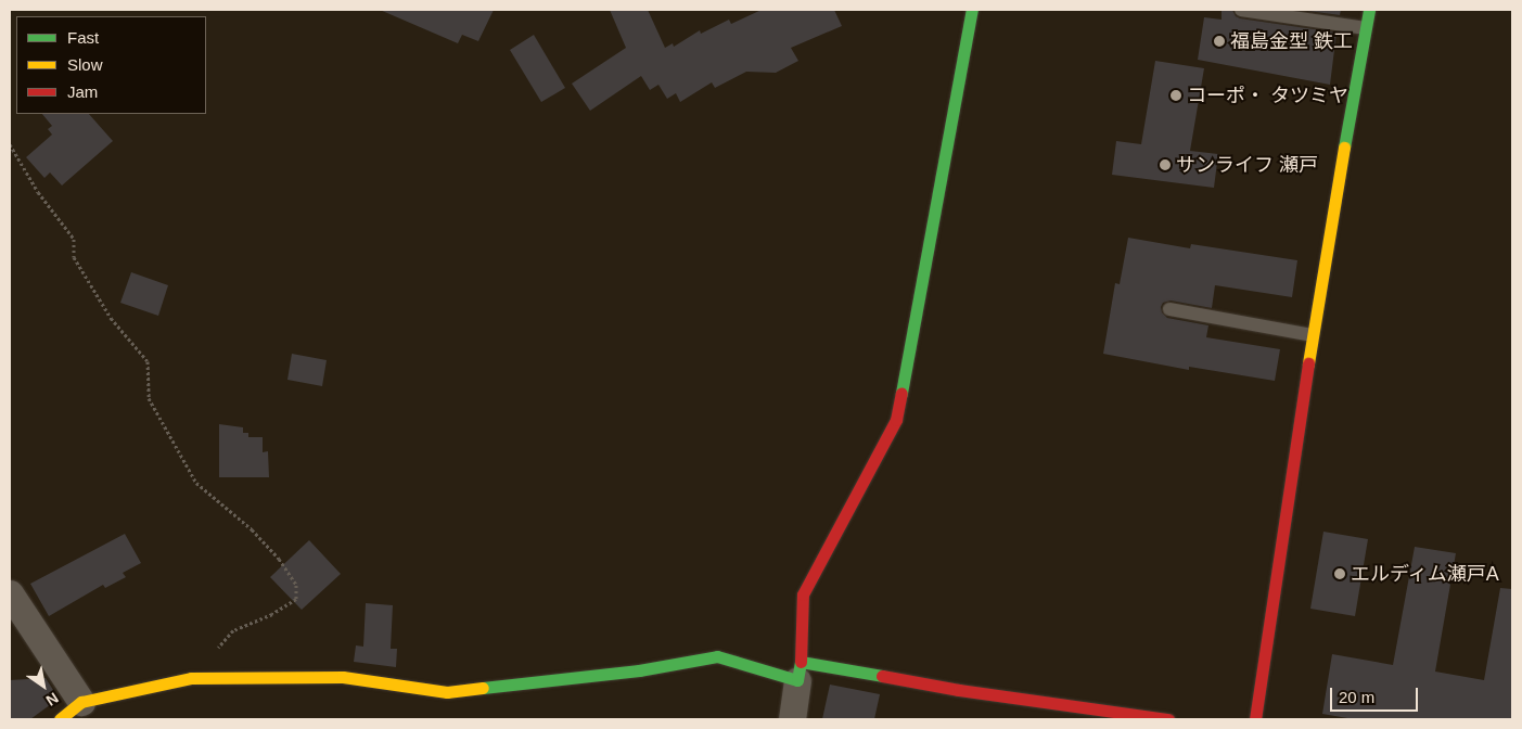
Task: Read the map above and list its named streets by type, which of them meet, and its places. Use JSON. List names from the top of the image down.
{
  "places": [
    "福島金型 鉄工",
    "コーポ・ タツミヤ",
    "サンライフ 瀬戸",
    "エルディム瀬戸A"
  ],
  "legend": ["Fast", "Slow", "Jam"],
  "scale_bar": "20 m",
  "north": "bottom right"
}
